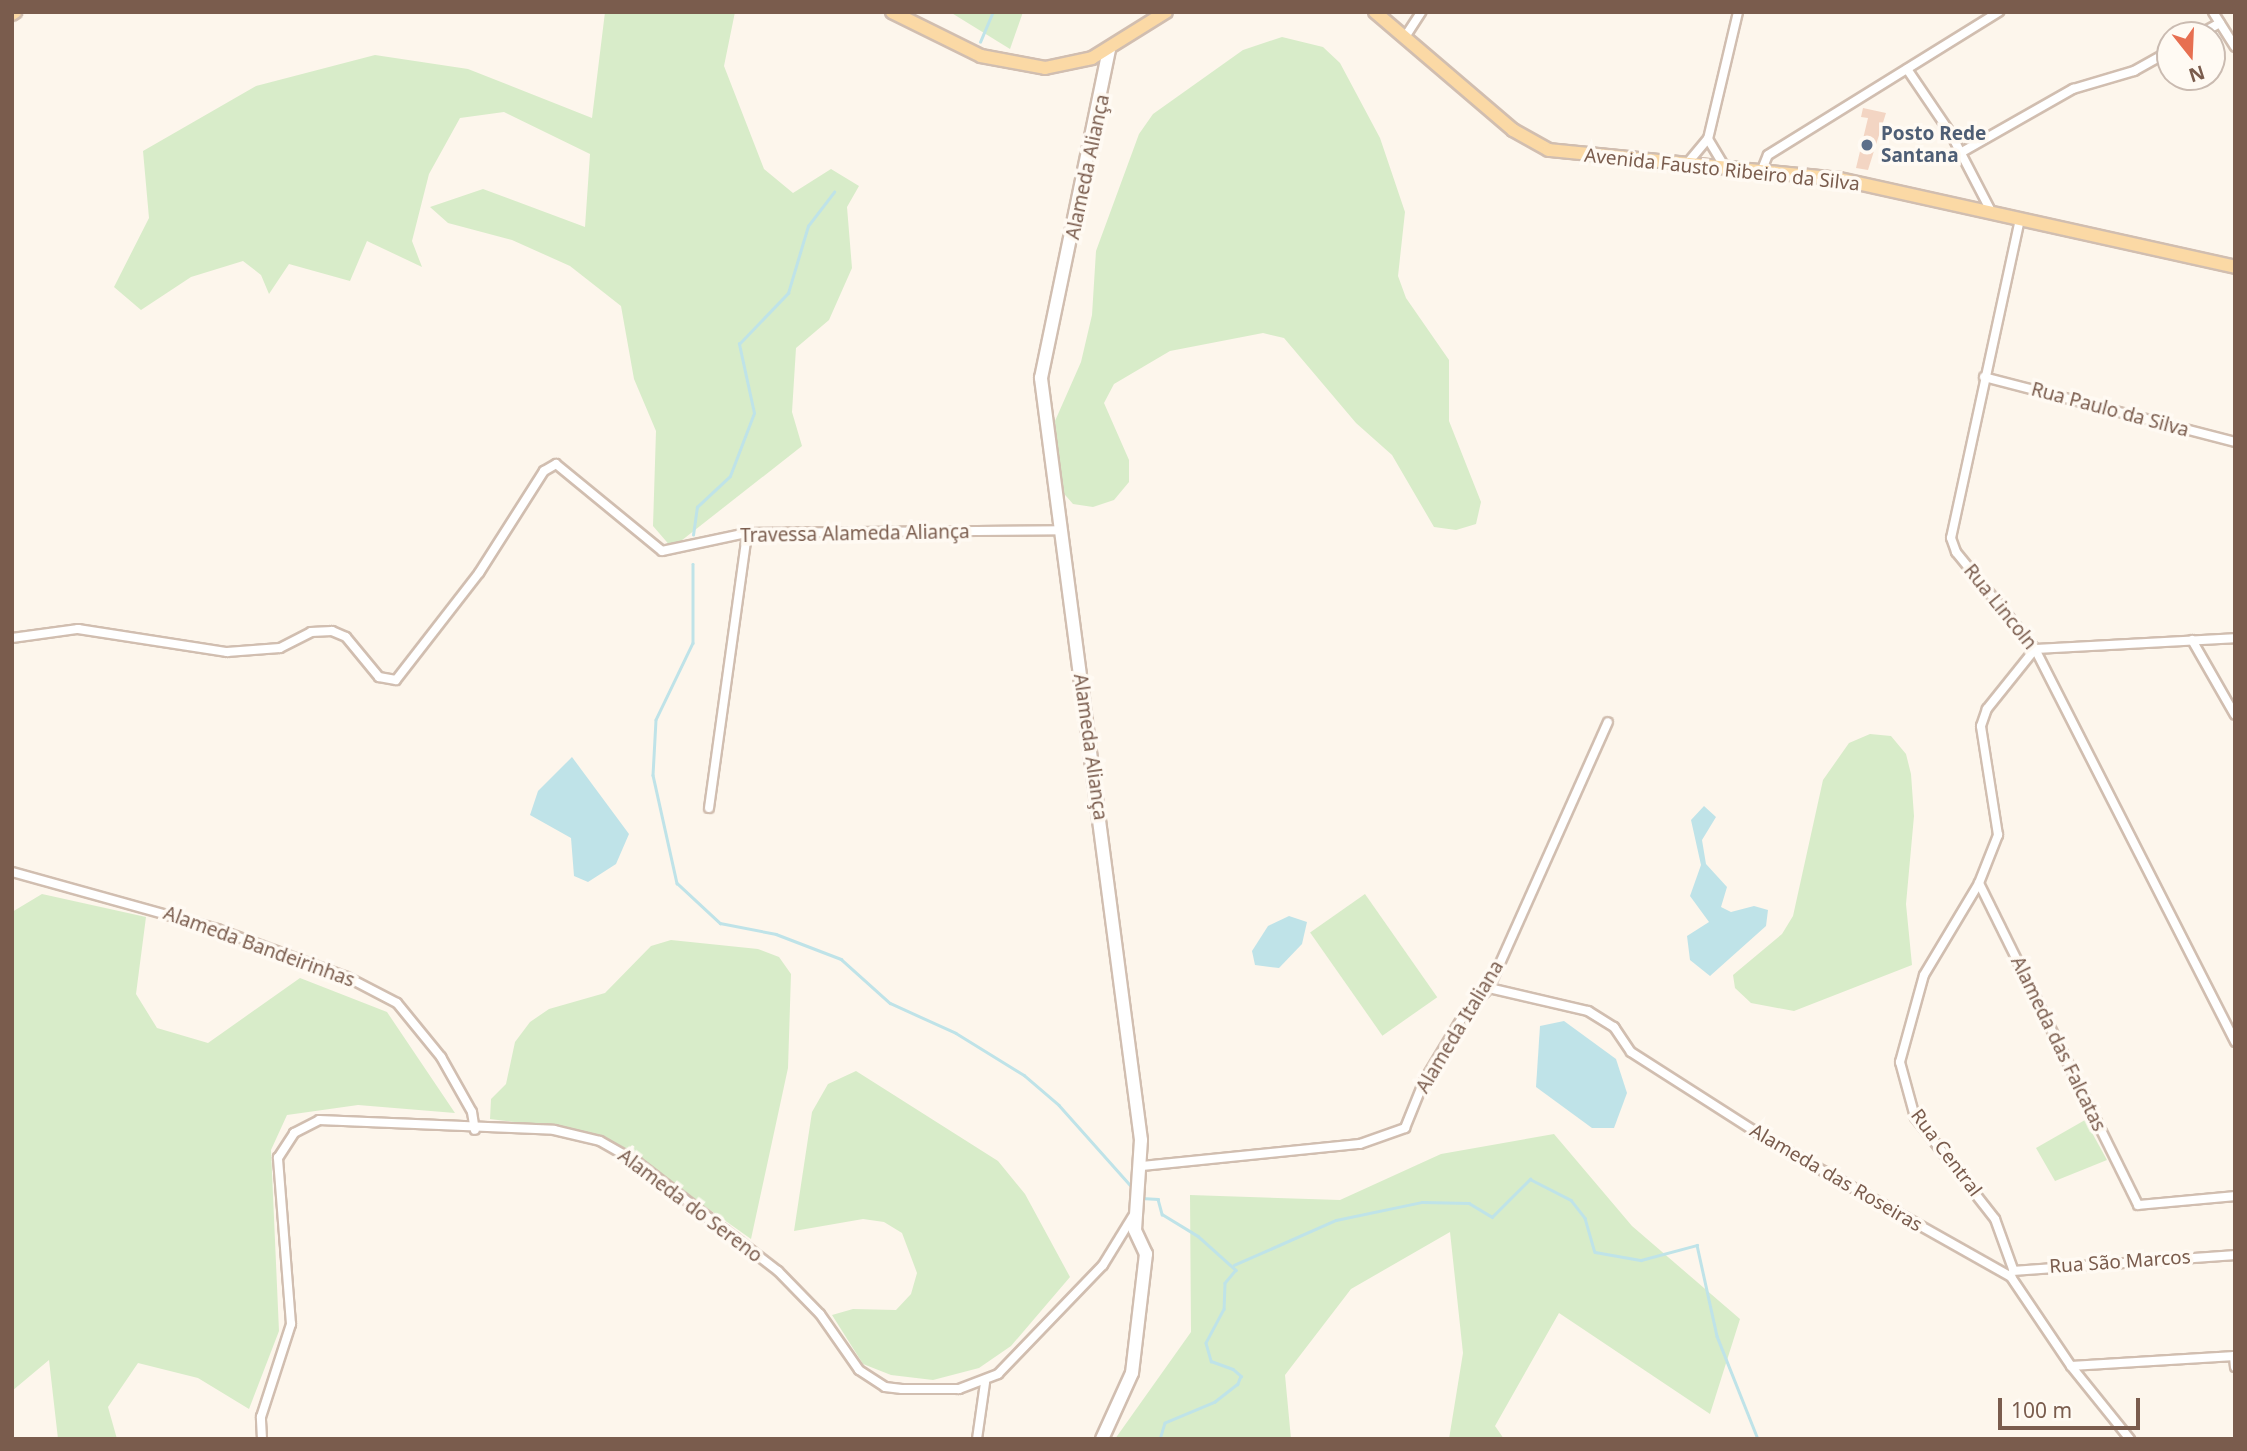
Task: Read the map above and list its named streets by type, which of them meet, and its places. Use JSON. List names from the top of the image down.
{
  "streets": {
    "main road": ["Avenida Fausto Ribeiro da Silva"],
    "street": [
      "Alameda Aliança",
      "Rua Paulo da Silva",
      "Travessa Alameda Aliança",
      "Rua Lincoln",
      "Alameda Bandeirinhas",
      "Alameda Italiana",
      "Alameda das Falcatas",
      "Rua Central",
      "Alameda das Roseiras",
      "Alameda do Sereno",
      "Rua São Marcos"
    ]
  },
  "crossings": [
    ["Alameda Aliança", "Travessa Alameda Aliança"],
    ["Alameda Aliança", "Alameda Italiana"],
    ["Alameda Aliança", "Alameda do Sereno"],
    ["Avenida Fausto Ribeiro da Silva", "Rua Lincoln"],
    ["Rua Paulo da Silva", "Rua Lincoln"],
    ["Rua Lincoln", "Rua Central"],
    ["Alameda Bandeirinhas", "Alameda do Sereno"],
    ["Alameda Italiana", "Alameda das Roseiras"],
    ["Alameda das Falcatas", "Rua Central"],
    ["Rua Central", "Alameda das Roseiras"],
    ["Rua Central", "Rua São Marcos"],
    ["Alameda das Roseiras", "Rua São Marcos"]
  ],
  "places": ["Posto Rede Santana"],
  "scale_bar": "100 m",
  "north": "bottom"
}
